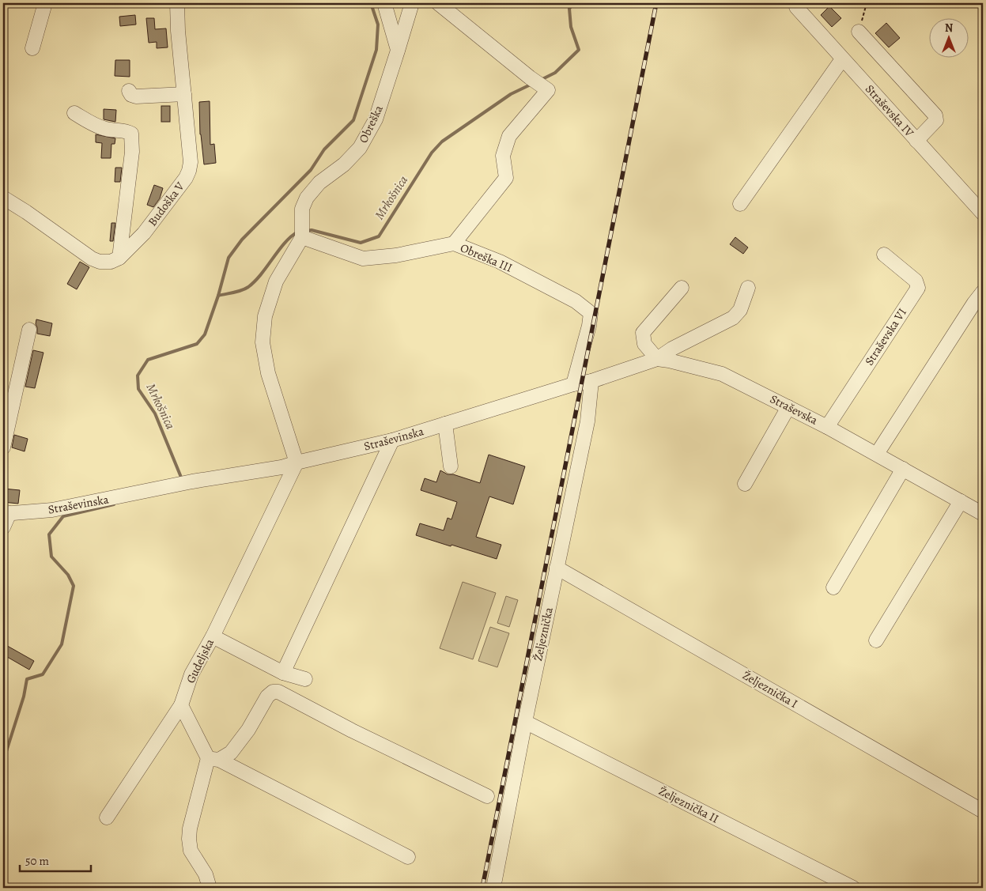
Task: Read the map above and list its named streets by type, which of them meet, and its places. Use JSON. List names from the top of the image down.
{
  "streets": {
    "street": [
      "Straševska IV",
      "Obreška",
      "Budoška V",
      "Obreška III",
      "Straševska VI",
      "Straševska",
      "Straševinska",
      "Željeznička",
      "Gudeljska",
      "Željeznička I",
      "Željeznička II"
    ]
  },
  "crossings": [
    ["Obreška", "Obreška III"],
    ["Obreška", "Straševinska"],
    ["Obreška", "Gudeljska"],
    ["Obreška III", "Straševinska"],
    ["Straševska VI", "Straševska"],
    ["Straševinska", "Željeznička"],
    ["Straševinska", "Gudeljska"],
    ["Željeznička", "Željeznička I"],
    ["Željeznička", "Željeznička II"]
  ],
  "water": ["Mrkošnica"],
  "scale_bar": "50 m",
  "north": "top"
}
